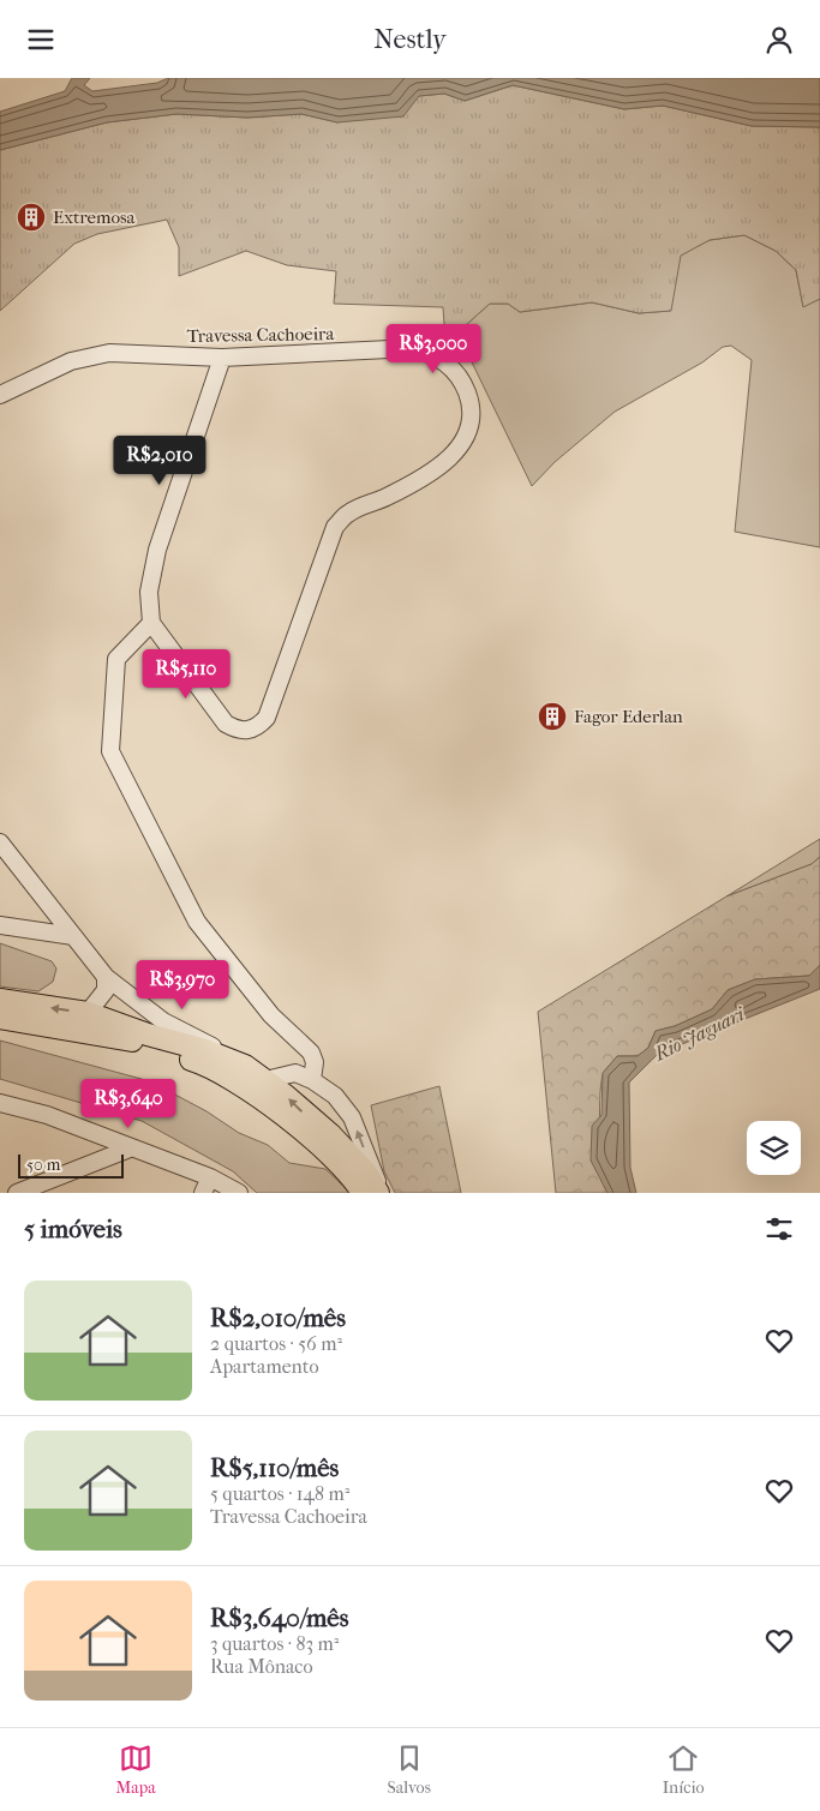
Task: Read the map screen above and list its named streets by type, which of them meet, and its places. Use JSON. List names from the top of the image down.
{
  "streets": {
    "street": ["Travessa Cachoeira"]
  },
  "water": ["Rio Jaguari"],
  "places": {
    "building": ["Extremosa", "Fagor Ederlan"]
  },
  "scale_bar": "50 m",
  "page": {
    "header": "Nestly",
    "price": [
      "R$3,000",
      "R$2,010",
      "R$5,110",
      "R$3,970",
      "R$3,640"
    ],
    "scale": "50 m",
    "heading": "5 imóveis",
    "list": [
      {
        "name": "R$2,010/mês",
        "note": "2 quartos · 56 m² · Apartamento"
      },
      {
        "name": "R$5,110/mês",
        "note": "5 quartos · 148 m² · Travessa Cachoeira"
      },
      {
        "name": "R$3,640/mês",
        "note": "3 quartos · 83 m² · Rua Mônaco"
      }
    ],
    "tabs": ["Mapa", "Salvos", "Início"]
  }
}
